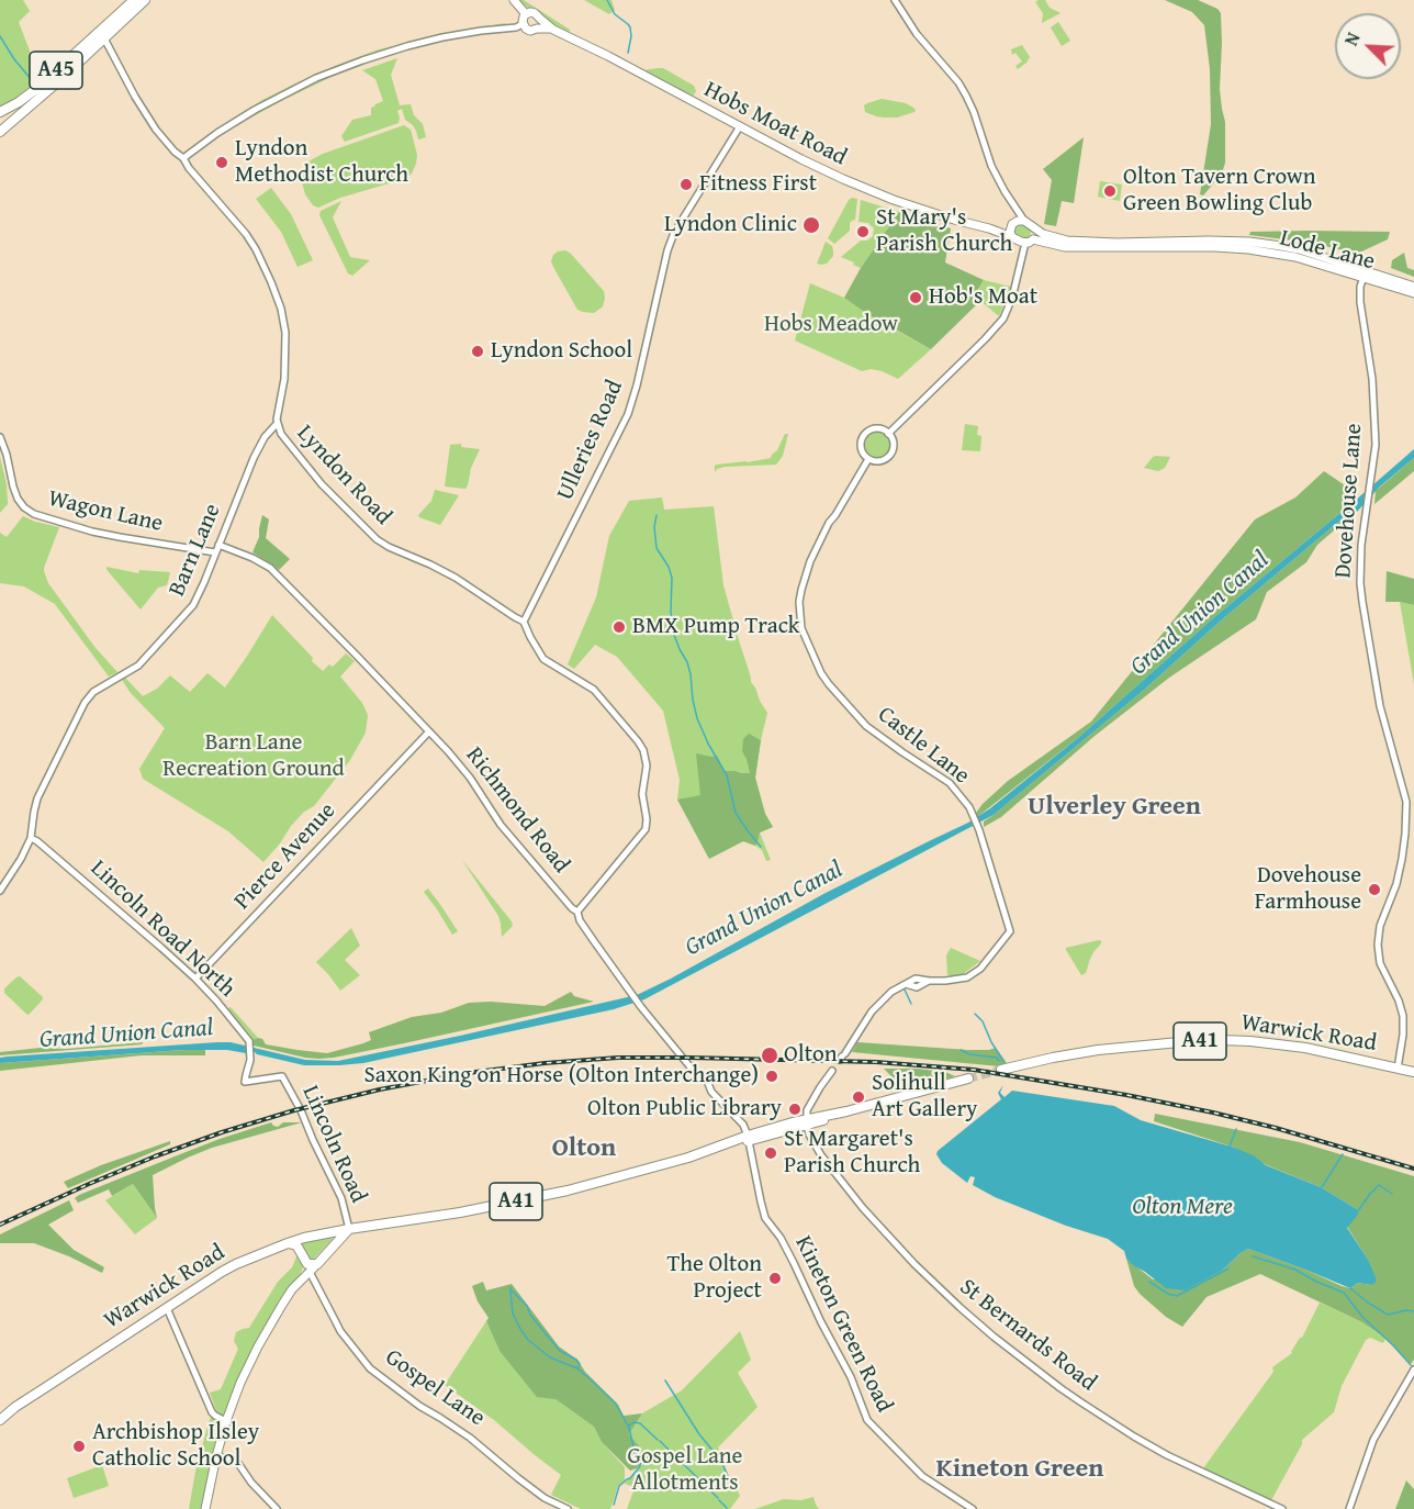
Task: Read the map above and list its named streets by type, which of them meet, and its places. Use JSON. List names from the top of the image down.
{
  "streets": {
    "highway": [
      "A45",
      "Warwick Road",
      "A41",
      "Gospel Lane"
    ],
    "main road": ["Hobs Moat Road", "Lode Lane"],
    "street": [
      "Ulleries Road",
      "Lyndon Road",
      "Dovehouse Lane",
      "Wagon Lane",
      "Barn Lane",
      "Castle Lane",
      "Richmond Road",
      "Pierce Avenue",
      "Lincoln Road North",
      "Lincoln Road",
      "Kineton Green Road",
      "St Bernards Road"
    ]
  },
  "crossings": [
    ["A45", "Lyndon Road"],
    ["Hobs Moat Road", "Lode Lane"],
    ["Hobs Moat Road", "Ulleries Road"],
    ["Lode Lane", "Dovehouse Lane"],
    ["Ulleries Road", "Lyndon Road"],
    ["Lyndon Road", "Barn Lane"],
    ["Dovehouse Lane", "Warwick Road"],
    ["Wagon Lane", "Barn Lane"],
    ["Barn Lane", "Richmond Road"],
    ["Barn Lane", "Lincoln Road North"],
    ["Castle Lane", "A41"],
    ["Castle Lane", "St Bernards Road"],
    ["Richmond Road", "Pierce Avenue"],
    ["Richmond Road", "A41"],
    ["Richmond Road", "Kineton Green Road"],
    ["Pierce Avenue", "Lincoln Road North"],
    ["Lincoln Road North", "Lincoln Road"],
    ["Warwick Road", "A41"],
    ["A41", "Lincoln Road"],
    ["A41", "Kineton Green Road"],
    ["A41", "St Bernards Road"],
    ["A41", "Gospel Lane"]
  ],
  "districts": ["Ulverley Green", "Olton", "Kineton Green"],
  "water": ["Grand Union Canal", "Olton Mere"],
  "parks": ["Hobs Meadow", "Barn Lane Recreation Ground", "Gospel Lane Allotments"],
  "places": [
    "Lyndon Methodist Church",
    "Fitness First",
    "Olton Tavern Crown Green Bowling Club",
    "Lyndon Clinic",
    "St Mary's Parish Church",
    "Hob's Moat",
    "Lyndon School",
    "BMX Pump Track",
    "Dovehouse Farmhouse",
    "Olton",
    "Saxon King on Horse (Olton Interchange)",
    "Solihull Art Gallery",
    "Olton Public Library",
    "St Margaret's Parish Church",
    "The Olton Project",
    "Archbishop Ilsley Catholic School"
  ],
  "north": "top left"
}
